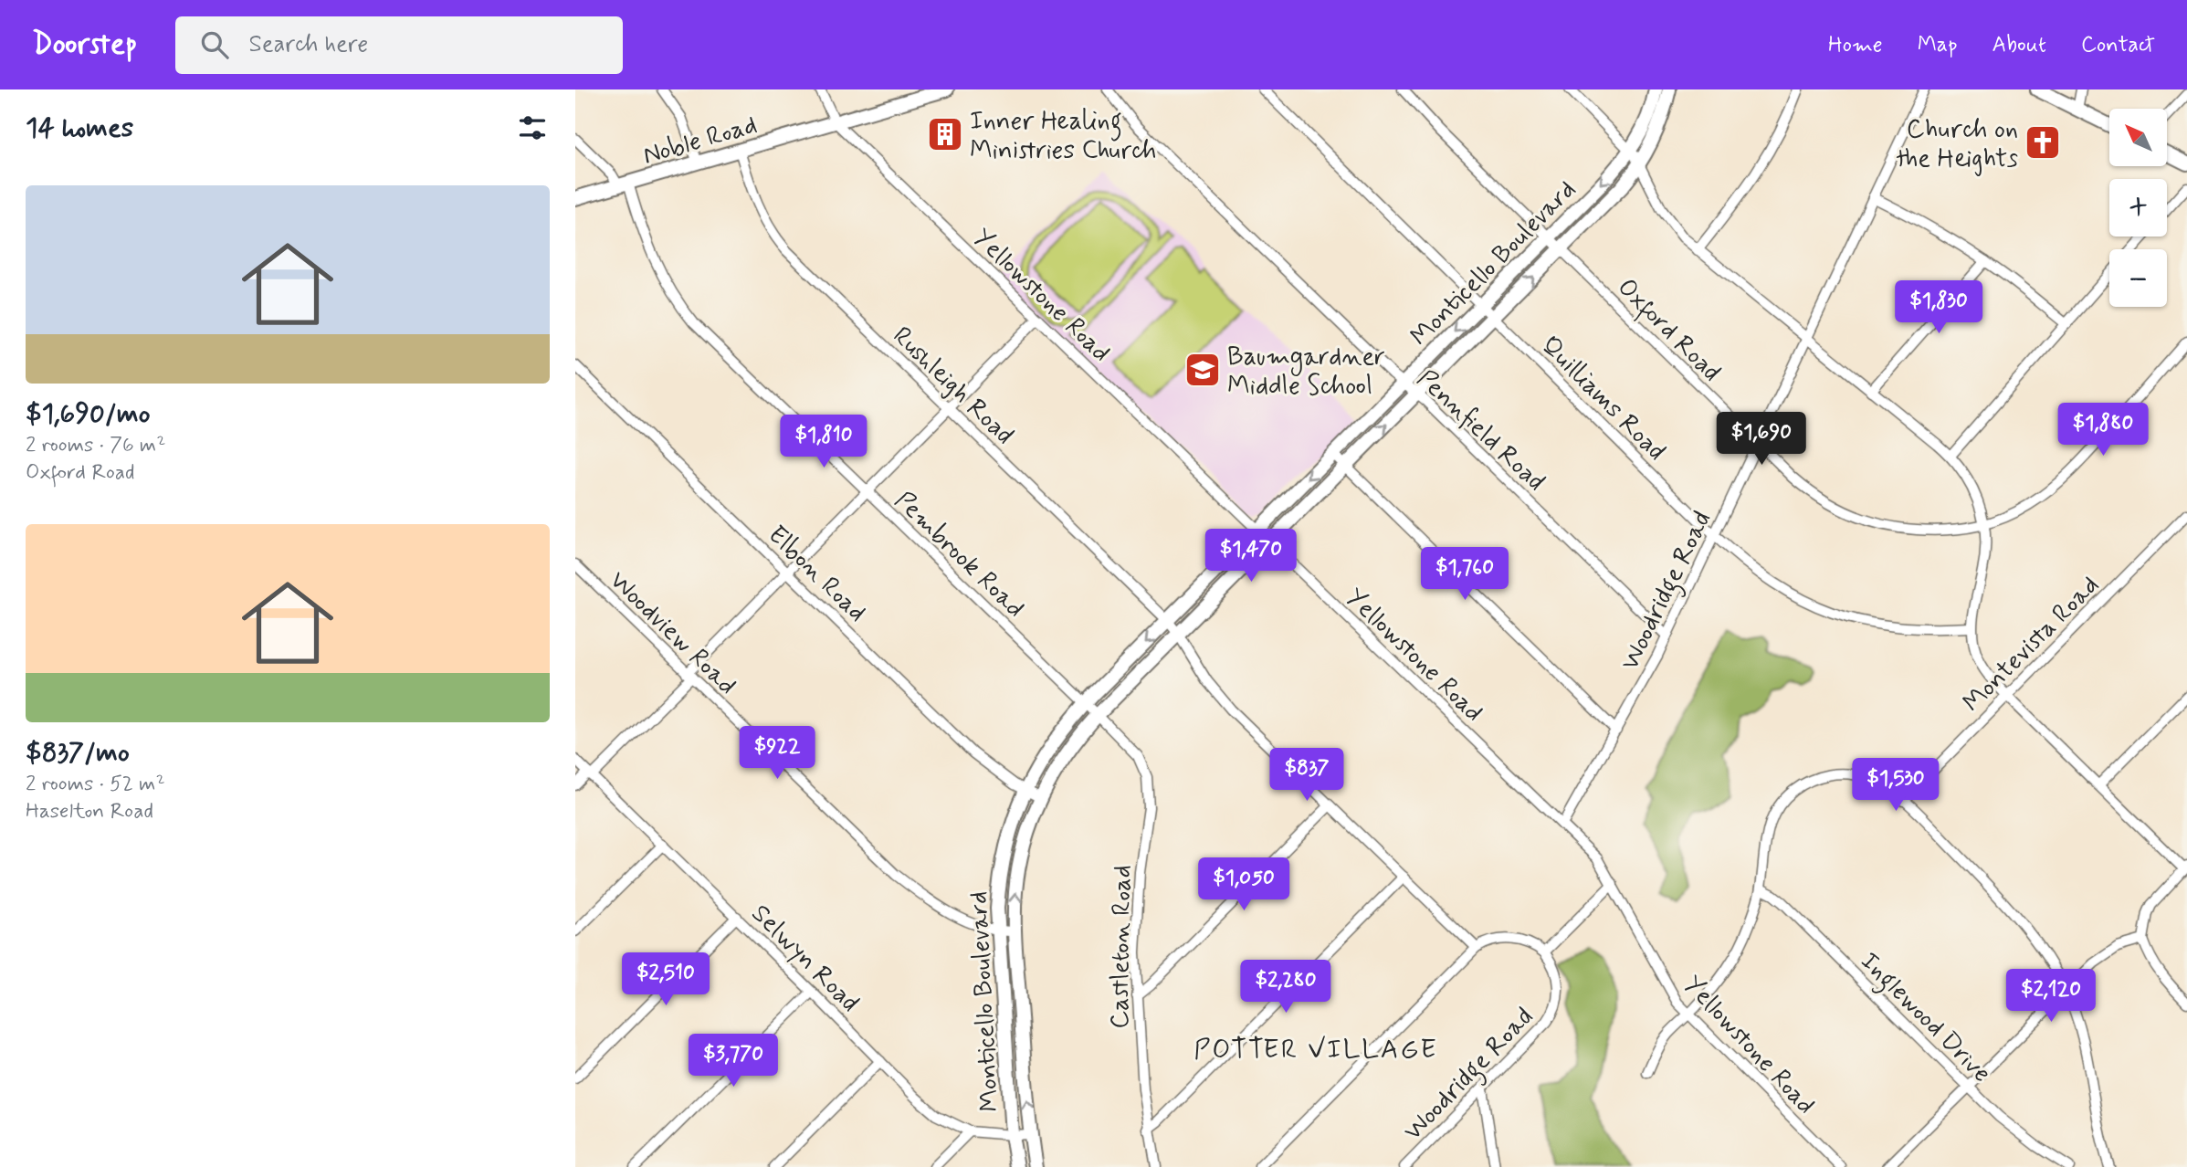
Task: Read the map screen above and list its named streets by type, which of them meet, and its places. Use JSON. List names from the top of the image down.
{
  "streets": {
    "main road": ["Noble Road", "Monticello Boulevard"],
    "street": [
      "Yellowstone Road",
      "Oxford Road",
      "Rushleigh Road",
      "Quilliams Road",
      "Pennfield Road",
      "Pembrook Road",
      "Elbon Road",
      "Woodridge Road",
      "Woodview Road",
      "Montevista Road",
      "Castleton Road",
      "Selwyn Road",
      "Inglewood Drive"
    ]
  },
  "crossings": [
    ["Noble Road", "Yellowstone Road"],
    ["Noble Road", "Rushleigh Road"],
    ["Noble Road", "Pembrook Road"],
    ["Monticello Boulevard", "Yellowstone Road"],
    ["Monticello Boulevard", "Oxford Road"],
    ["Monticello Boulevard", "Rushleigh Road"],
    ["Monticello Boulevard", "Quilliams Road"],
    ["Monticello Boulevard", "Pennfield Road"],
    ["Monticello Boulevard", "Pembrook Road"],
    ["Monticello Boulevard", "Elbon Road"],
    ["Monticello Boulevard", "Woodview Road"],
    ["Monticello Boulevard", "Castleton Road"],
    ["Monticello Boulevard", "Selwyn Road"],
    ["Yellowstone Road", "Woodridge Road"],
    ["Oxford Road", "Woodridge Road"],
    ["Quilliams Road", "Woodridge Road"],
    ["Pennfield Road", "Woodridge Road"],
    ["Pembrook Road", "Castleton Road"]
  ],
  "districts": ["POTTER VILLAGE"],
  "places": {
    "building": ["Inner Healing Ministries Church"],
    "church": ["Church on the Heights"],
    "school or university": ["Baumgardner Middle School"]
  },
  "north": "top left",
  "page": {
    "header": "Doorstep",
    "search": "Search here",
    "nav": [
      "Home",
      "Map",
      "About",
      "Contact"
    ],
    "heading": "14 homes",
    "map_buttons": ["+", "−"],
    "list": [
      {
        "name": "$1,690/mo",
        "note": "2 rooms · 76 m² · Oxford Road"
      },
      {
        "name": "$837/mo",
        "note": "2 rooms · 52 m² · Haselton Road"
      }
    ],
    "price": [
      "$1,830",
      "$1,880",
      "$1,690",
      "$1,810",
      "$1,470",
      "$1,760",
      "$922",
      "$837",
      "$1,530",
      "$1,050",
      "$2,510",
      "$2,280",
      "$2,120",
      "$3,770"
    ]
  }
}
